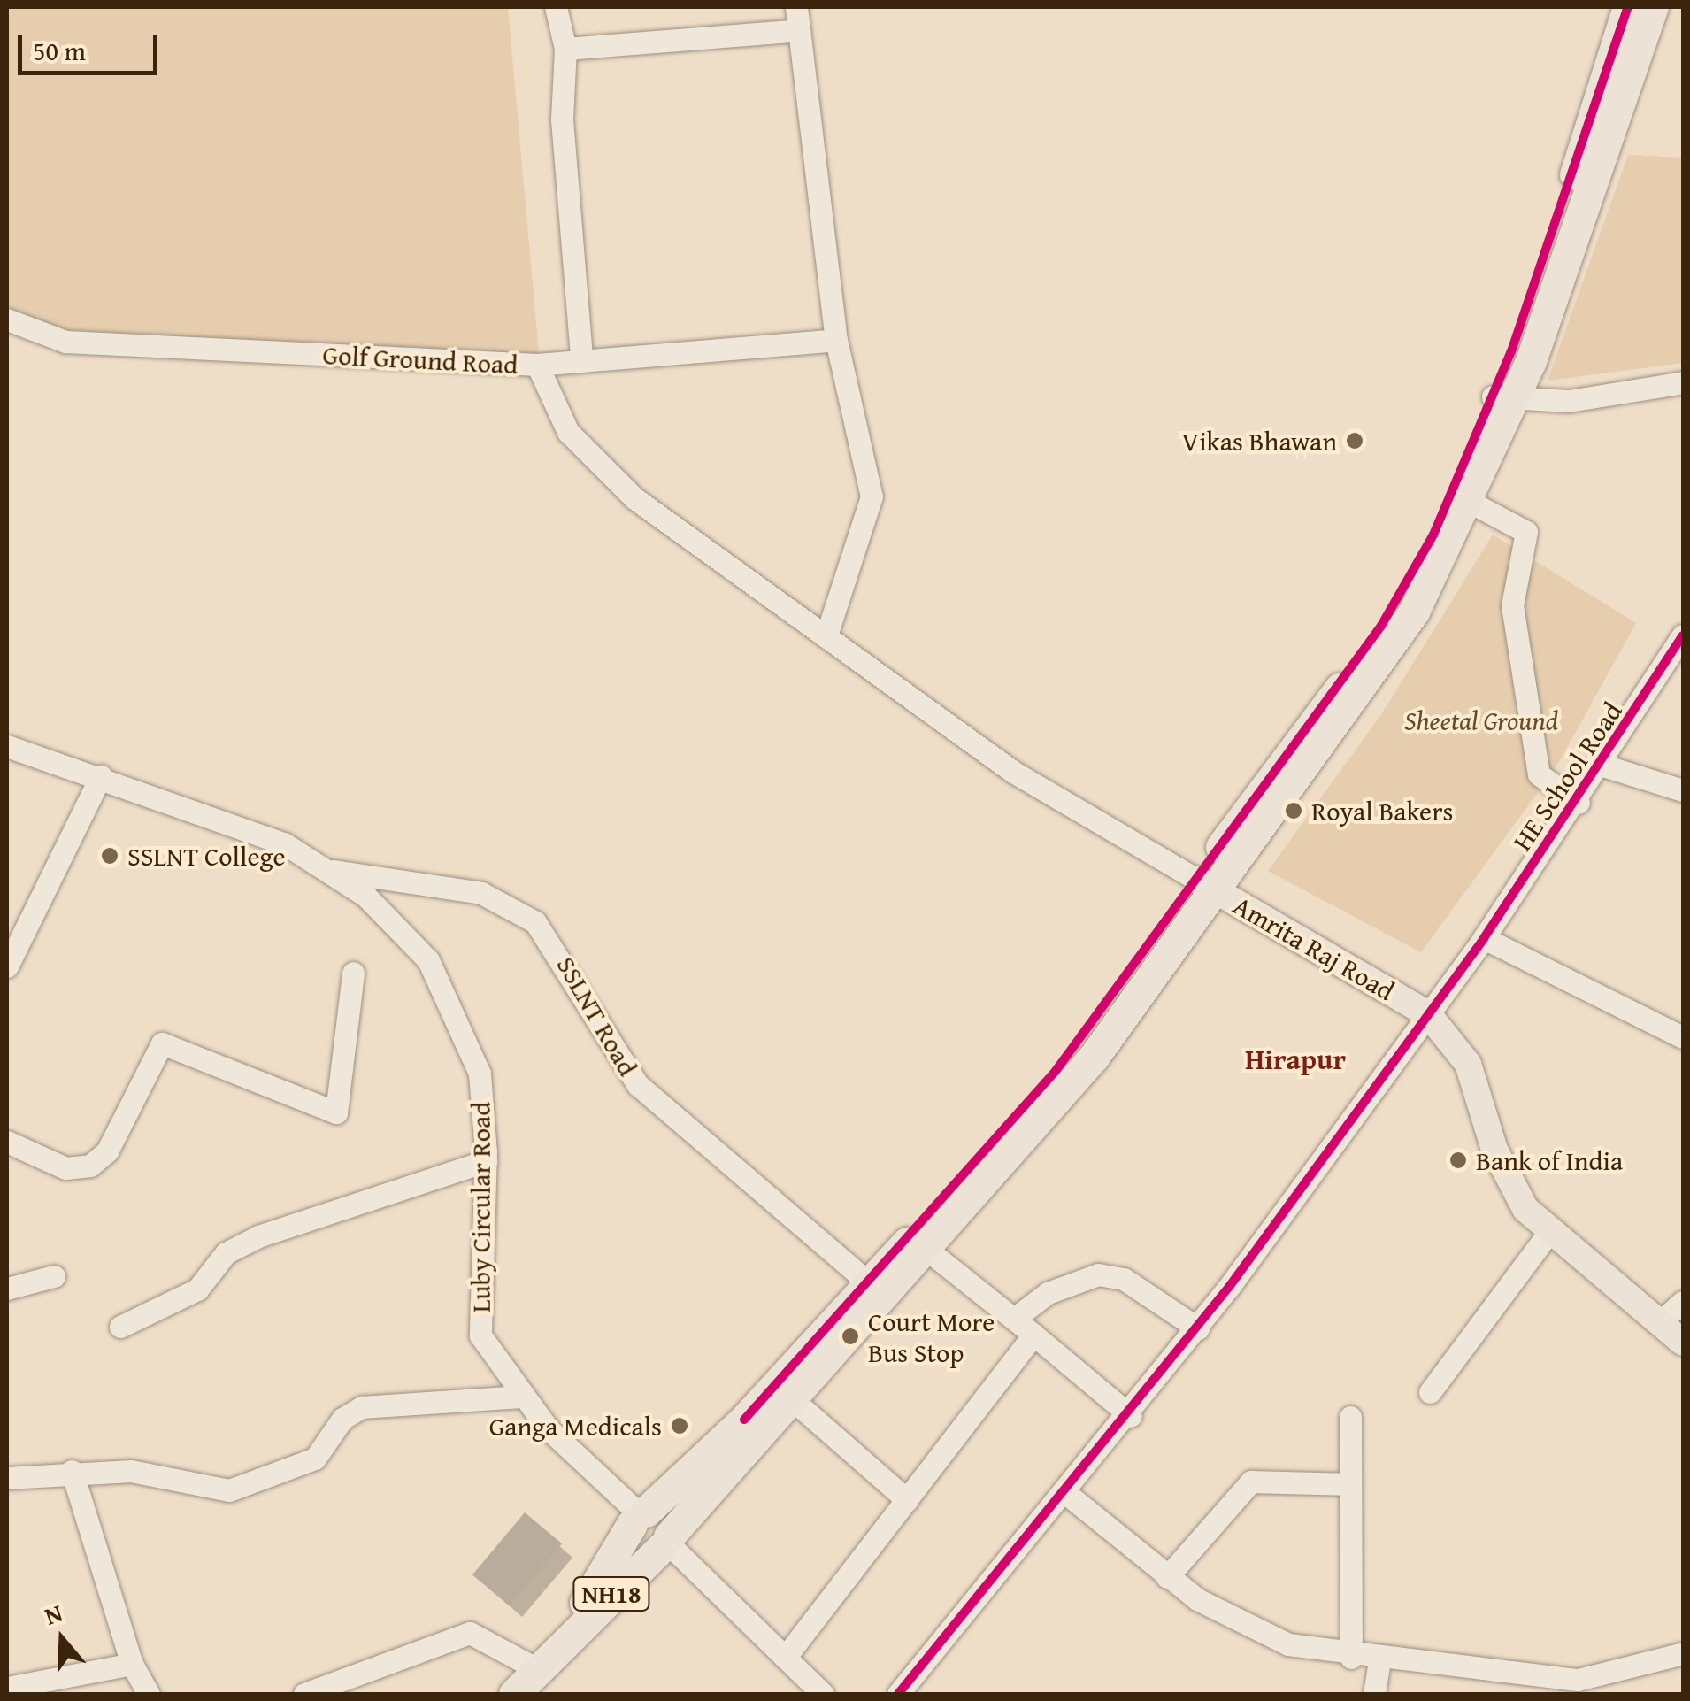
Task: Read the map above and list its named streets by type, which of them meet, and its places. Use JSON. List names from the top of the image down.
{
  "streets": {
    "highway": ["NH18"],
    "main road": ["Amrita Raj Road"],
    "street": [
      "Golf Ground Road",
      "HE School Road",
      "SSLNT Road",
      "Luby Circular Road"
    ]
  },
  "crossings": [
    ["HE School Road", "Amrita Raj Road"],
    ["Amrita Raj Road", "NH18"],
    ["SSLNT Road", "Luby Circular Road"],
    ["SSLNT Road", "NH18"],
    ["Luby Circular Road", "NH18"]
  ],
  "districts": ["Hirapur"],
  "parks": ["Sheetal Ground"],
  "places": [
    "Vikas Bhawan",
    "Royal Bakers",
    "SSLNT College",
    "Bank of India",
    "Court More Bus Stop",
    "Ganga Medicals"
  ],
  "scale_bar": "50 m",
  "north": "top"
}
